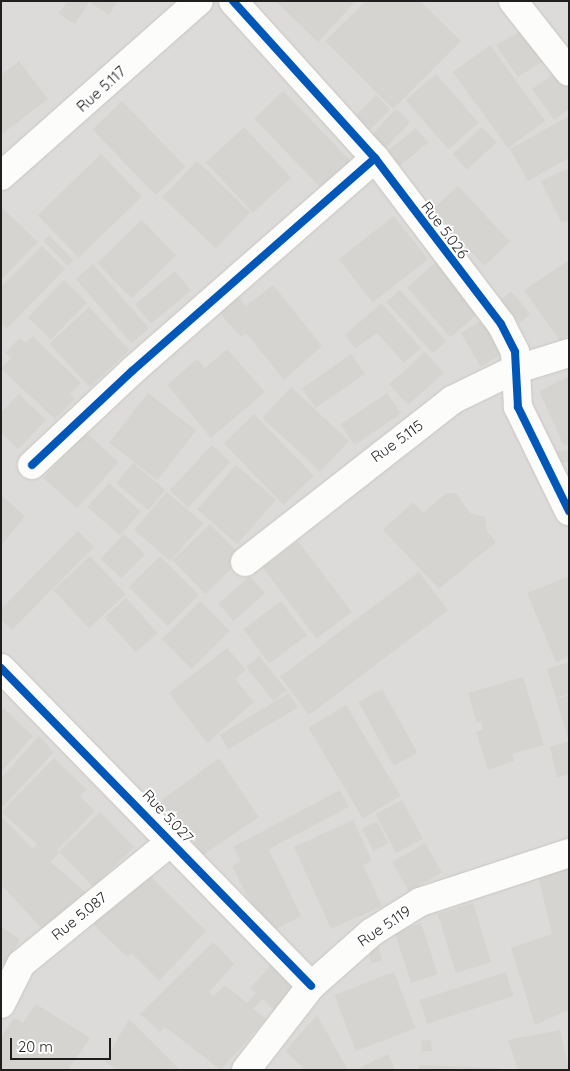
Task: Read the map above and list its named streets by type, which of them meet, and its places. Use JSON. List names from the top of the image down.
{
  "streets": {
    "street": [
      "Rue 5.117",
      "Rue 5.026",
      "Rue 5.115",
      "Rue 5.027",
      "Rue 5.087",
      "Rue 5.119"
    ]
  },
  "crossings": [
    ["Rue 5.026", "Rue 5.115"],
    ["Rue 5.027", "Rue 5.087"],
    ["Rue 5.027", "Rue 5.119"]
  ],
  "scale_bar": "20 m"
}
